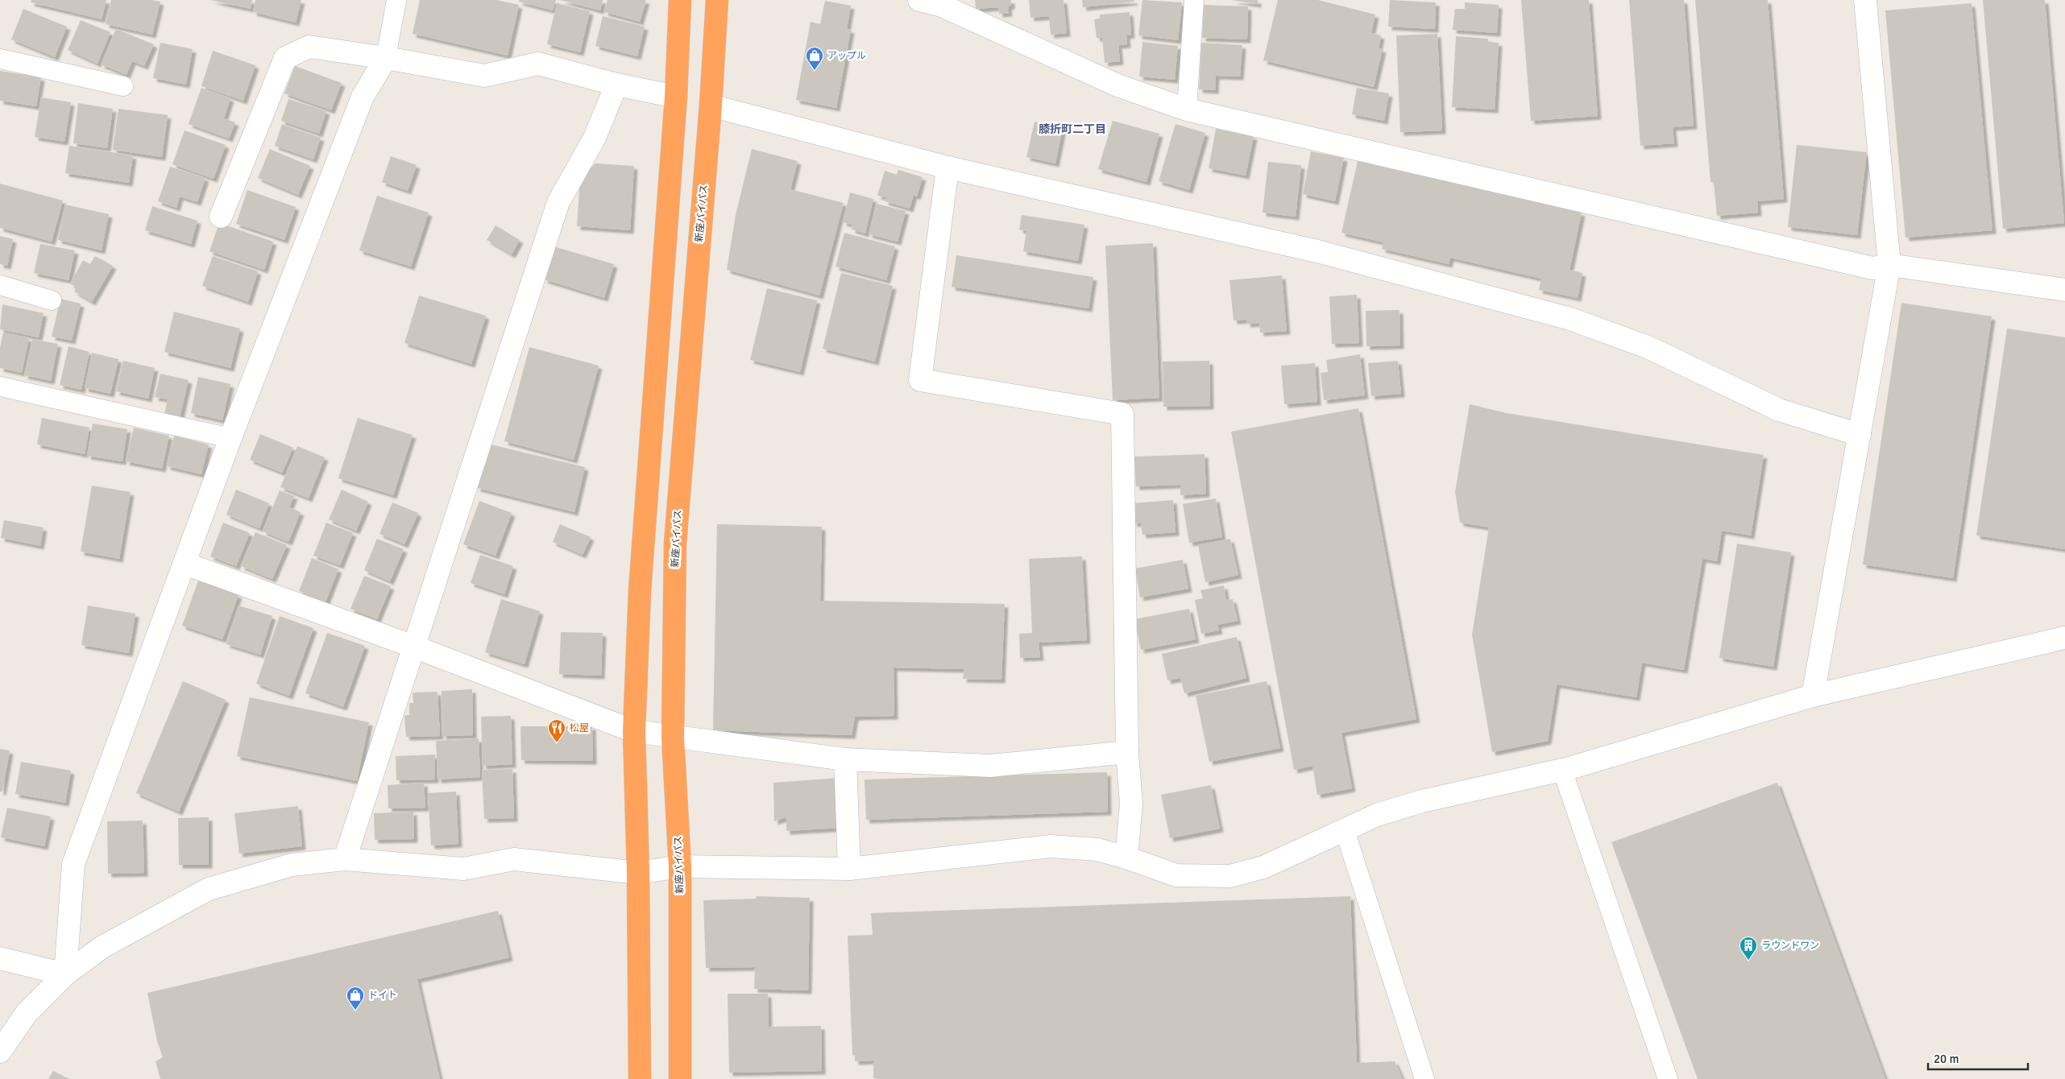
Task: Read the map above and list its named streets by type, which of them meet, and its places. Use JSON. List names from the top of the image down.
{
  "streets": {
    "highway": ["新座バイパス"]
  },
  "districts": ["膝折町二丁目"],
  "places": {
    "shop": ["アップル", "ドイト"],
    "restaurant": ["松屋"],
    "building": ["ラウンドワン"]
  },
  "scale_bar": "20 m"
}
